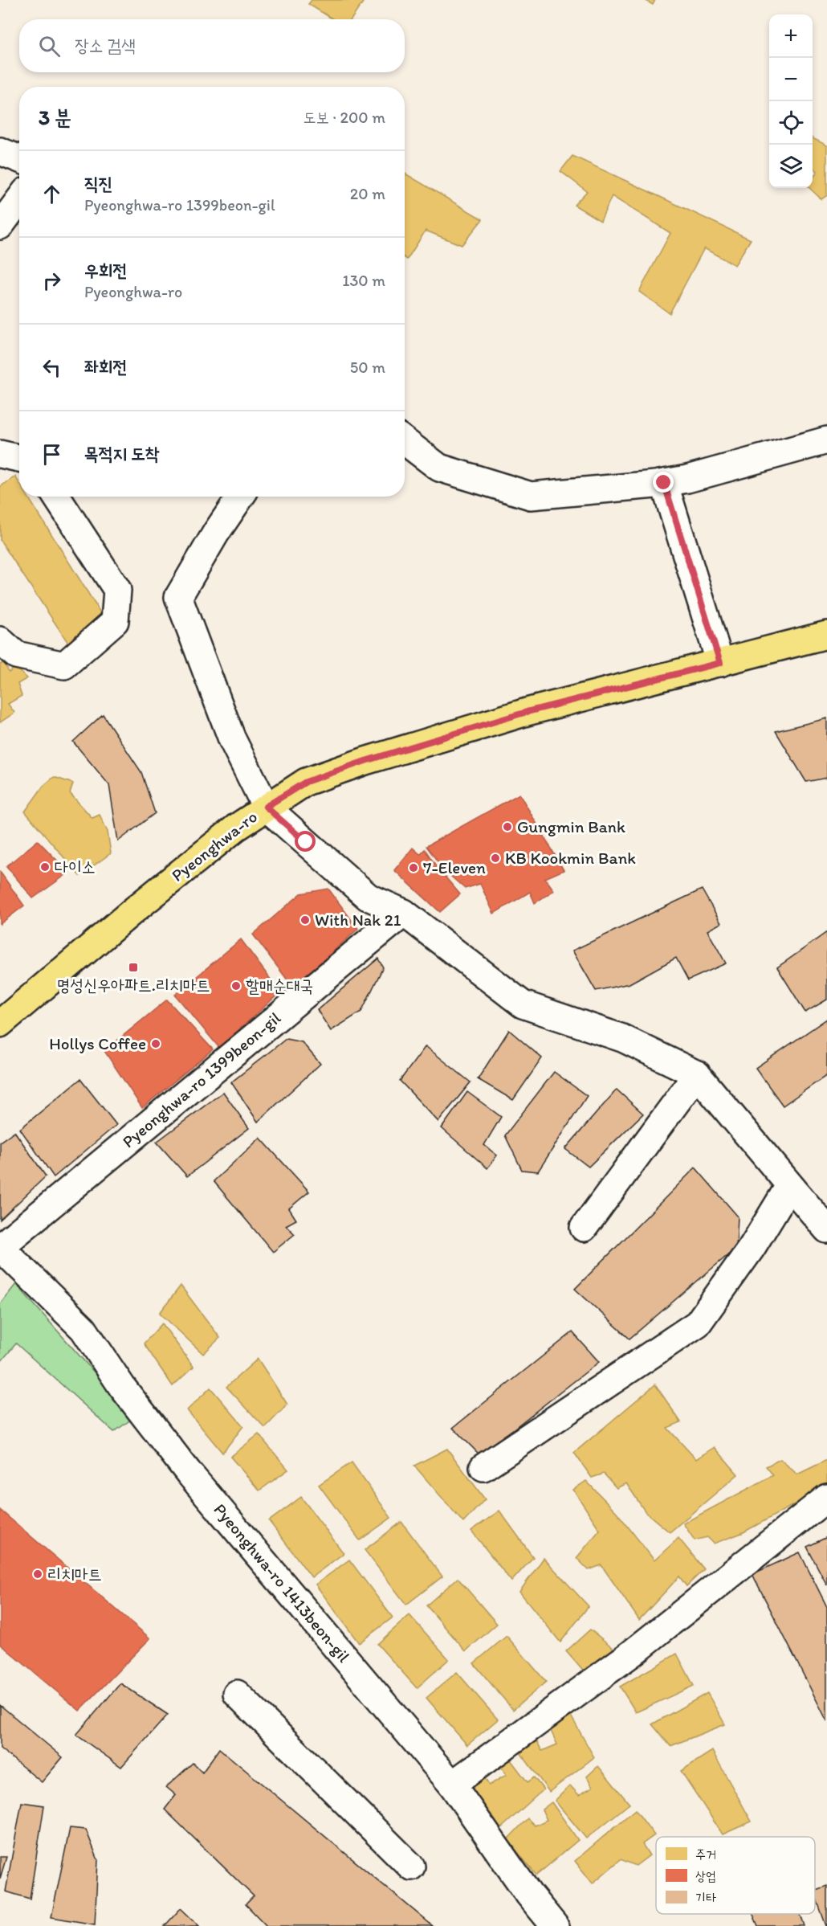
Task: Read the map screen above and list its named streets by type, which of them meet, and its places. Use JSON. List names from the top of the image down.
{
  "streets": {
    "main road": ["Pyeonghwa-ro"],
    "street": ["Pyeonghwa-ro 1399beon-gil", "Pyeonghwa-ro 1413beon-gil"]
  },
  "crossings": [
    ["Pyeonghwa-ro 1399beon-gil", "Pyeonghwa-ro 1413beon-gil"]
  ],
  "places": {
    "other": [
      "Gungmin Bank",
      "KB Kookmin Bank",
      "다이소",
      "7-Eleven",
      "With Nak 21",
      "할매순대국",
      "Hollys Coffee",
      "리치마트"
    ],
    "transit": ["명성신우아파트.리치마트"]
  },
  "legend": ["주거", "상업", "기타"],
  "page": {
    "map_buttons": ["+", "−"],
    "search": "장소 검색",
    "heading": ["3 분", "도보 · 200 m"],
    "list": [
      ["직진", "Pyeonghwa-ro 1399beon-gil", "20 m"],
      ["우회전", "Pyeonghwa-ro", "130 m"],
      ["좌회전", "50 m"],
      "목적지 도착"
    ]
  }
}
